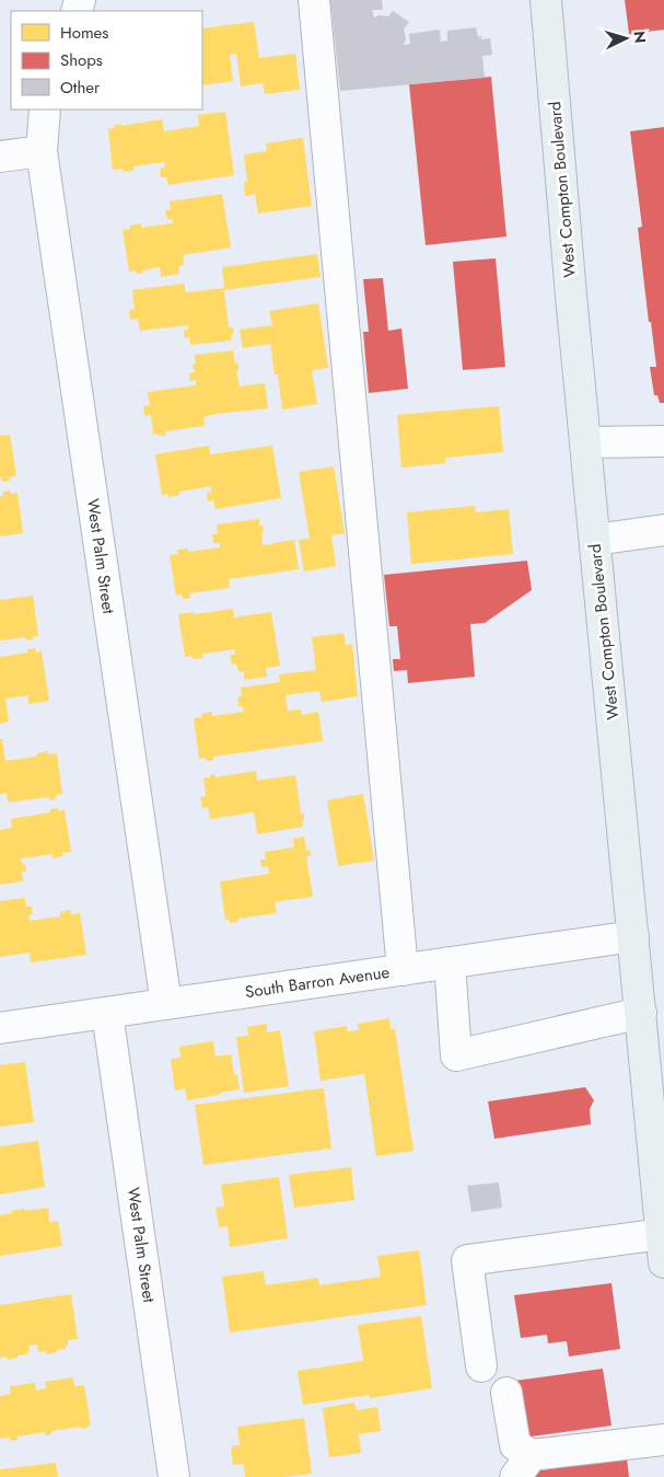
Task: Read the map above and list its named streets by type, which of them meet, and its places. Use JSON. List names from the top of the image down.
{
  "streets": {
    "main road": ["West Compton Boulevard"],
    "street": ["West Palm Street", "South Barron Avenue"]
  },
  "crossings": [
    ["West Compton Boulevard", "South Barron Avenue"],
    ["West Palm Street", "South Barron Avenue"]
  ],
  "legend": ["Homes", "Shops", "Other"],
  "north": "right"
}
